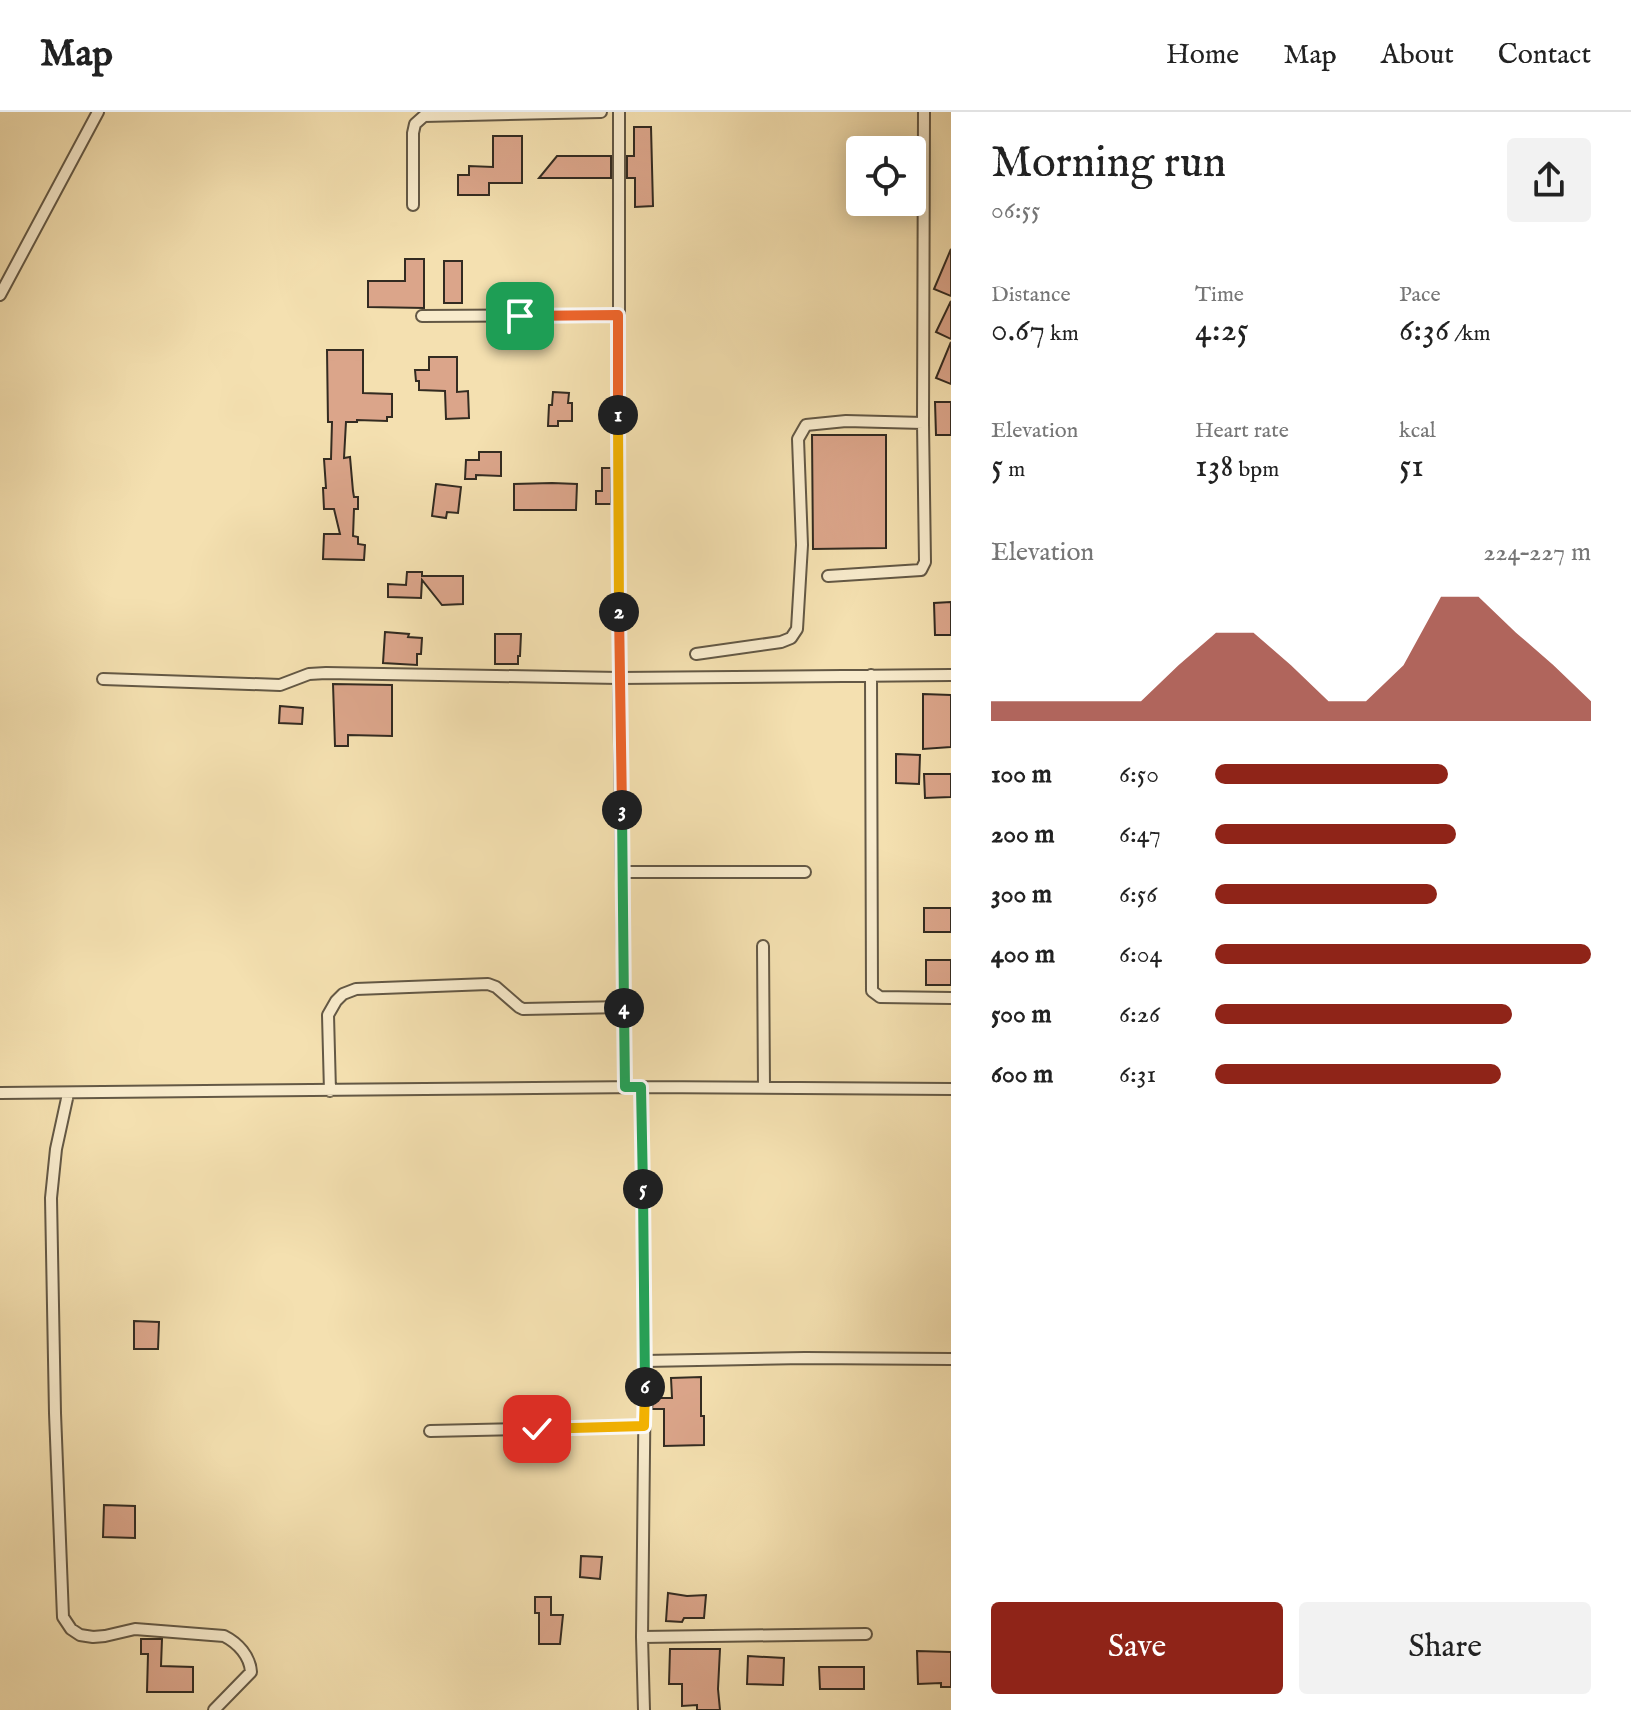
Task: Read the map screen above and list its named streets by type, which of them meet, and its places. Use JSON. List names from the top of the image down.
{
  "page": {
    "header": "Map",
    "nav": [
      "Home",
      "Map",
      "About",
      "Contact"
    ],
    "heading": ["Morning run", "06:55"],
    "stats": [
      ["Distance", "0.67 km"],
      ["Time", "4:25"],
      ["Pace", "6:36 /km"],
      ["Elevation", "5 m"],
      ["Heart rate", "138 bpm"],
      ["kcal", "51"]
    ],
    "pins": [
      "1",
      "2",
      "3",
      "4",
      "5",
      "6"
    ],
    "chart": ["Elevation", "224–227 m"],
    "list": [
      {
        "name": "100 m",
        "note": "6:50"
      },
      {
        "name": "200 m",
        "note": "6:47"
      },
      {
        "name": "300 m",
        "note": "6:56"
      },
      {
        "name": "400 m",
        "note": "6:04"
      },
      {
        "name": "500 m",
        "note": "6:26"
      },
      {
        "name": "600 m",
        "note": "6:31"
      }
    ],
    "buttons": ["Save", "Share"]
  }
}
